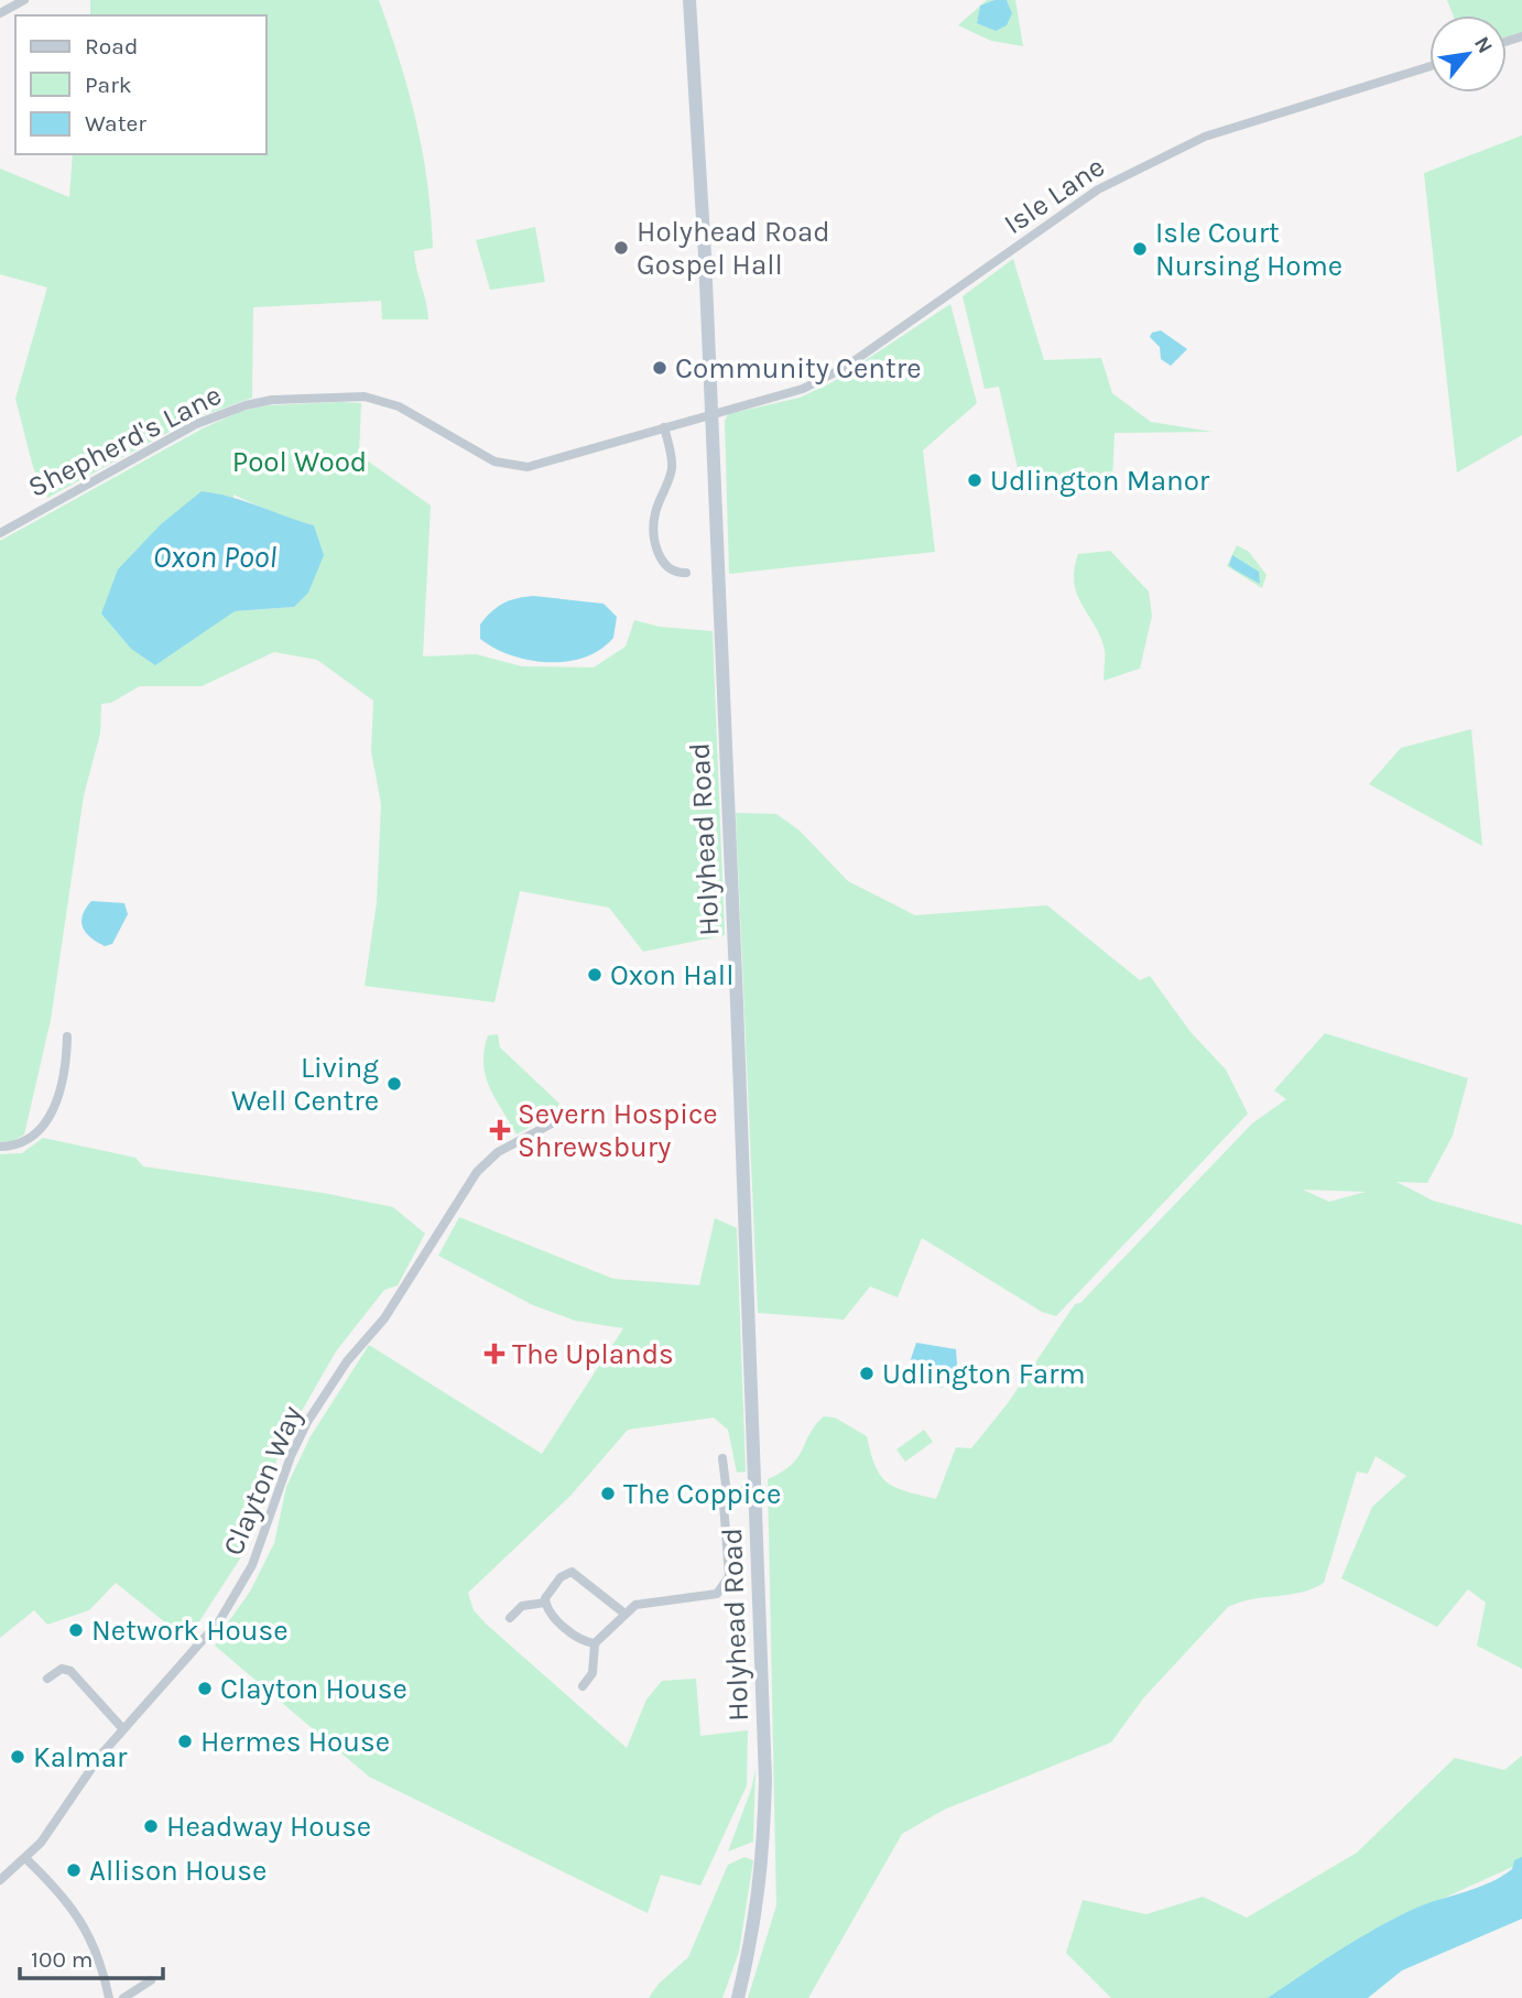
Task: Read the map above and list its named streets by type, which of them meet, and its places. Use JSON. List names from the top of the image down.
{
  "streets": {
    "main road": ["Holyhead Road"],
    "street": ["Isle Lane", "Shepherd's Lane", "Clayton Way"]
  },
  "crossings": [
    ["Isle Lane", "Shepherd's Lane"],
    ["Isle Lane", "Holyhead Road"],
    ["Shepherd's Lane", "Holyhead Road"]
  ],
  "water": ["Oxon Pool"],
  "parks": ["Pool Wood"],
  "places": {
    "other": [
      "Holyhead Road Gospel Hall",
      "Isle Court Nursing Home",
      "Community Centre",
      "Udlington Manor",
      "Oxon Hall",
      "Living Well Centre",
      "Udlington Farm",
      "The Coppice",
      "Network House",
      "Clayton House",
      "Hermes House",
      "Kalmar",
      "Headway House",
      "Allison House"
    ],
    "health": ["Severn Hospice Shrewsbury", "The Uplands"]
  },
  "legend": ["Road", "Park", "Water"],
  "scale_bar": "100 m",
  "north": "top right"
}
